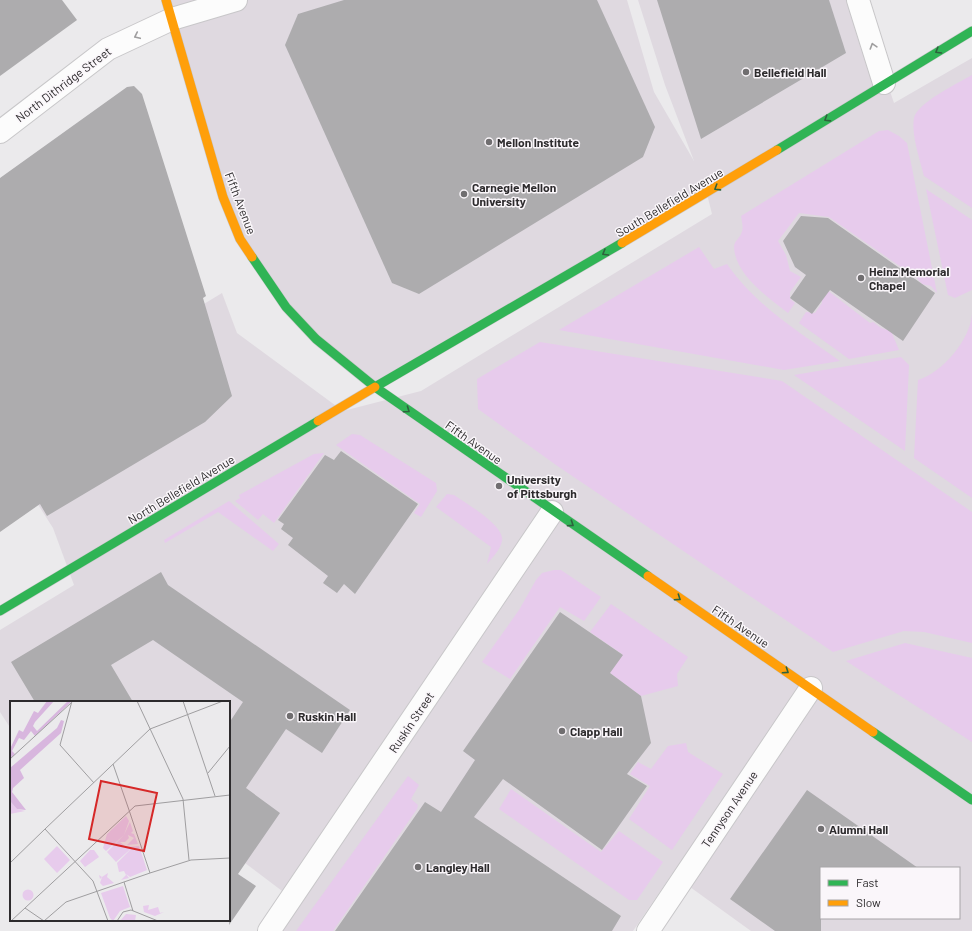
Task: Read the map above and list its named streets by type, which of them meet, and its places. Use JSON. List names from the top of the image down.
{
  "streets": {
    "main road": ["South Bellefield Avenue", "Fifth Avenue", "North Bellefield Avenue"],
    "street": ["North Dithridge Street", "Ruskin Street", "Tennyson Avenue"]
  },
  "crossings": [
    ["North Dithridge Street", "Fifth Avenue"],
    ["South Bellefield Avenue", "Fifth Avenue"],
    ["South Bellefield Avenue", "North Bellefield Avenue"],
    ["Fifth Avenue", "North Bellefield Avenue"],
    ["Fifth Avenue", "Ruskin Street"],
    ["Fifth Avenue", "Tennyson Avenue"]
  ],
  "one_way": ["North Dithridge Street", "South Bellefield Avenue", "Fifth Avenue"],
  "places": [
    "Bellefield Hall",
    "Mellon Institute",
    "Carnegie Mellon University",
    "Heinz Memorial Chapel",
    "University of Pittsburgh",
    "Ruskin Hall",
    "Clapp Hall",
    "Alumni Hall",
    "Langley Hall"
  ],
  "legend": ["Fast", "Slow"]
}
